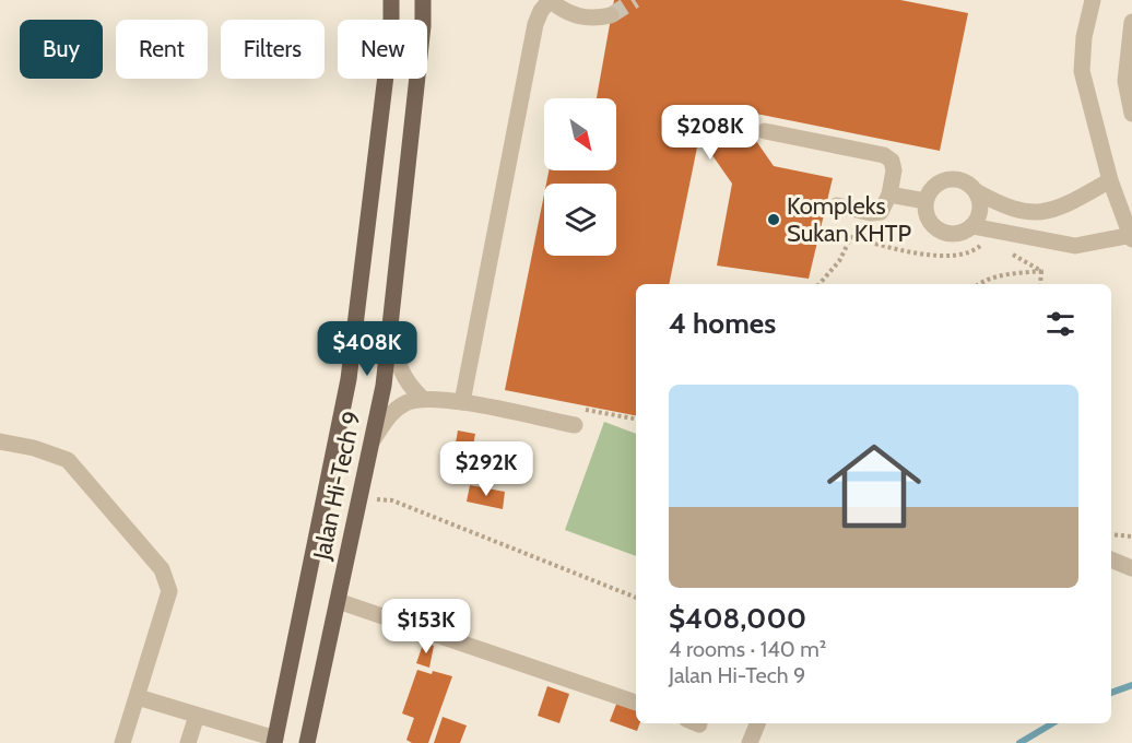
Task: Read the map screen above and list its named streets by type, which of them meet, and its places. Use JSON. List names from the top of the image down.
{
  "streets": {
    "main road": ["Jalan Hi-Tech 9"]
  },
  "places": ["Kompleks Sukan KHTP"],
  "north": "bottom right",
  "page": {
    "chip": [
      "Buy",
      "Rent",
      "Filters",
      "New"
    ],
    "price": [
      "$208K",
      "$408K",
      "$292K",
      "$153K"
    ],
    "heading": "4 homes",
    "list": [
      {
        "name": "$408,000",
        "note": "4 rooms · 140 m² · Jalan Hi-Tech 9"
      }
    ]
  }
}
